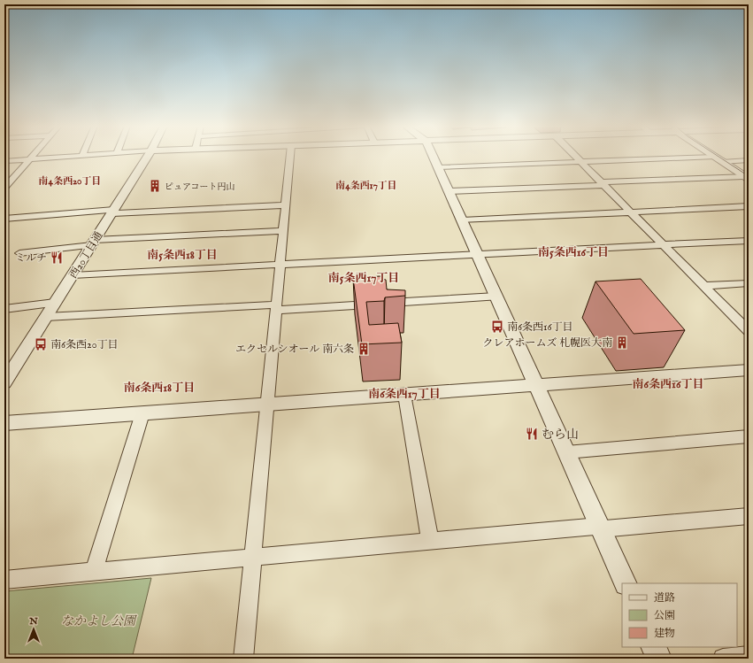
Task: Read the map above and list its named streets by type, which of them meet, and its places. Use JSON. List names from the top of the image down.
{
  "streets": {
    "street": ["西20丁目通"]
  },
  "districts": [
    "南4条西20丁目",
    "南4条西17丁目",
    "南5条西16丁目",
    "南5条西18丁目",
    "南5条西17丁目",
    "南6条西16丁目",
    "南6条西18丁目",
    "南6条西17丁目"
  ],
  "parks": ["なかよし公園"],
  "places": {
    "building": ["ピュアコート円山", "クレアホームズ 札幌医大南", "エクセルシオール 南六条"],
    "restaurant": ["ミルチ", "むら山"],
    "bus stop": ["南6条西16丁目", "南6条西20丁目"]
  },
  "legend": ["道路", "公園", "建物"],
  "north": "top"
}
